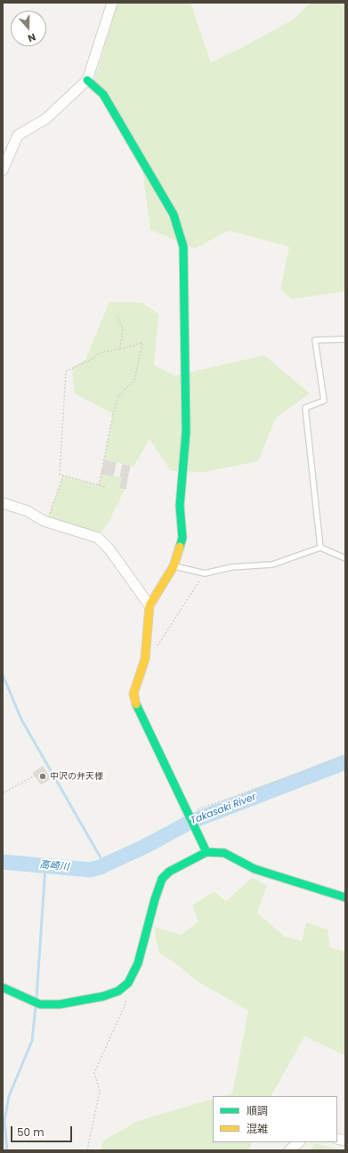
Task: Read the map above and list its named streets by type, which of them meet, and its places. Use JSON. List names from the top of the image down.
{
  "water": ["Takasaki River", "高崎川"],
  "places": ["中沢の弁天様"],
  "legend": ["順調", "混雑"],
  "scale_bar": "50 m",
  "north": "bottom"
}
